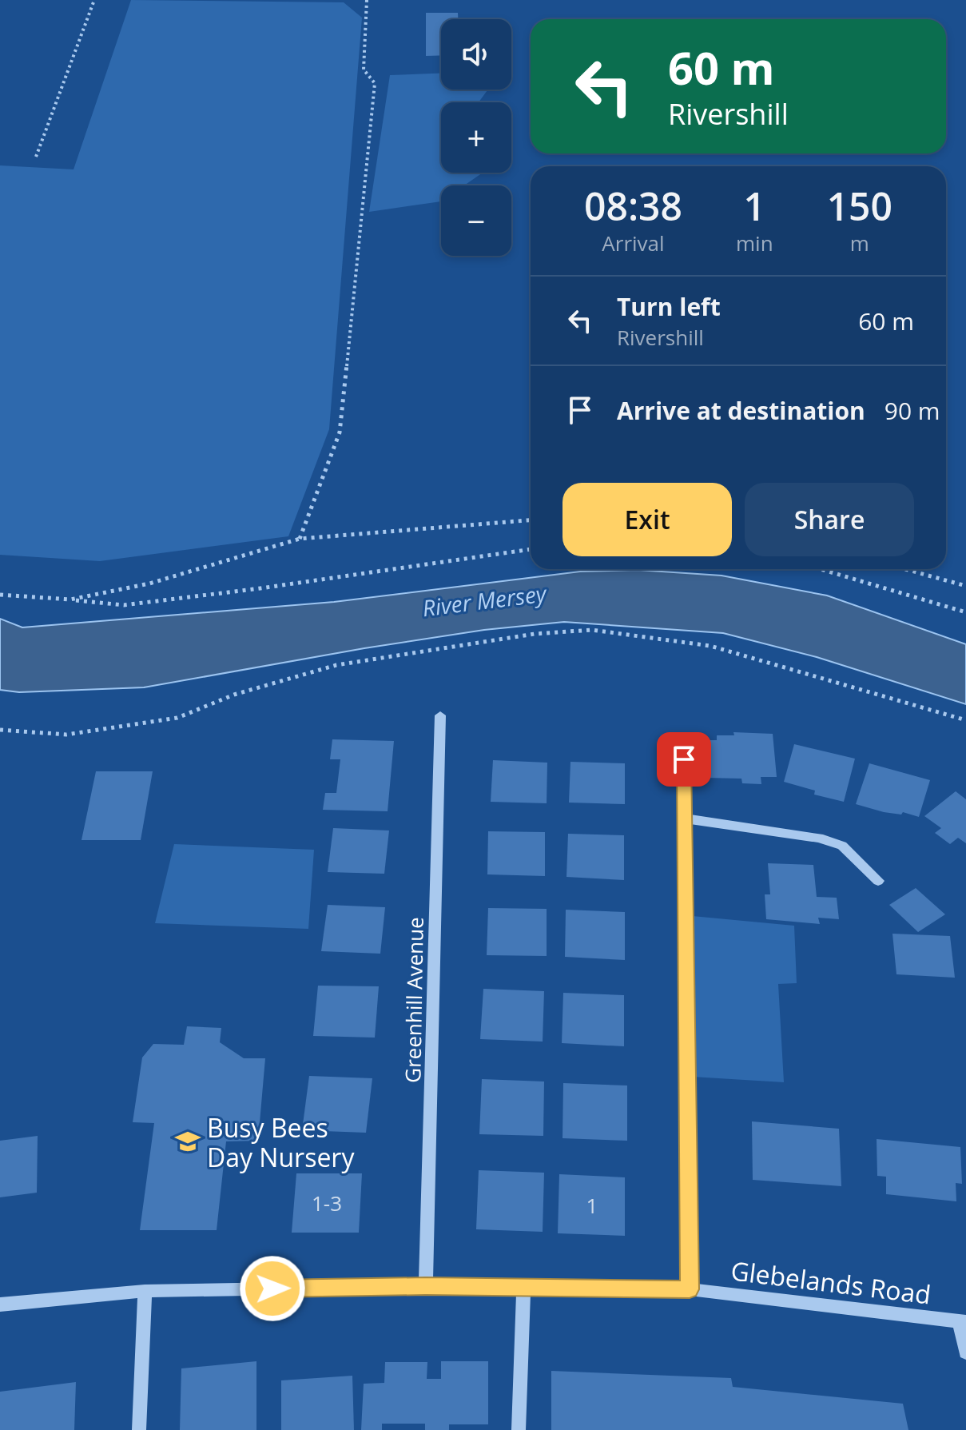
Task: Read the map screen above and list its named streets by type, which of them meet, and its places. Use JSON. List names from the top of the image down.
{
  "streets": {
    "street": ["Greenhill Avenue", "Glebelands Road"]
  },
  "crossings": [
    ["Greenhill Avenue", "Glebelands Road"]
  ],
  "water": ["River Mersey"],
  "places": {
    "school or university": ["Busy Bees Day Nursery"]
  },
  "house_numbers": ["1-3", "1"],
  "page": {
    "map_buttons": ["+", "−"],
    "turn": ["60 m", "Rivershill"],
    "eta": [
      "08:38",
      "Arrival",
      "1",
      "min",
      "150",
      "m"
    ],
    "list": [
      {
        "name": "Turn left",
        "note": "Rivershill",
        "value": "60 m"
      },
      {
        "name": "Arrive at destination",
        "value": "90 m"
      }
    ],
    "buttons": ["Exit", "Share"]
  }
}
